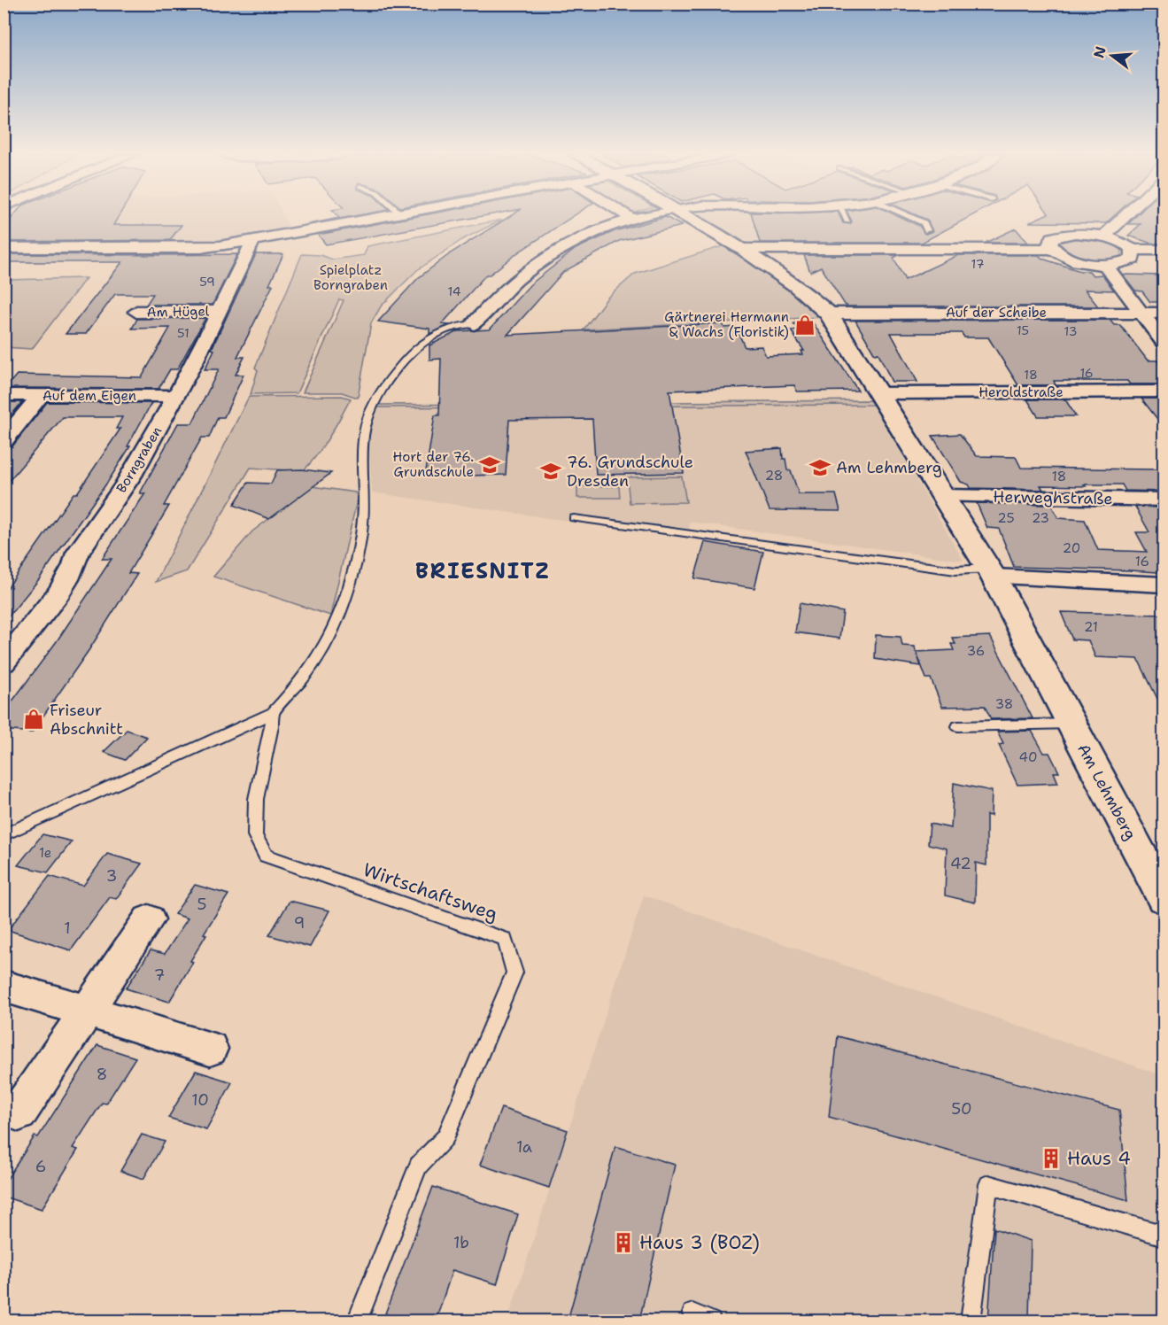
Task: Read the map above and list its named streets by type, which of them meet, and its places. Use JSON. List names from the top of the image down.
{
  "streets": {
    "street": [
      "Am Hügel",
      "Auf der Scheibe",
      "Heroldstraße",
      "Auf dem Eigen",
      "Borngraben",
      "Herweghstraße",
      "Am Lehmberg"
    ],
    "lane": ["Wirtschaftsweg"]
  },
  "crossings": [
    ["Am Hügel", "Borngraben"],
    ["Auf der Scheibe", "Am Lehmberg"],
    ["Heroldstraße", "Am Lehmberg"],
    ["Auf dem Eigen", "Borngraben"],
    ["Herweghstraße", "Am Lehmberg"]
  ],
  "districts": ["BRIESNITZ"],
  "parks": ["Spielplatz Borngraben"],
  "places": {
    "shop": ["Gärtnerei Hermann & Wachs (Floristik)", "Friseur Abschnitt"],
    "school or university": ["Hort der 76. Grundschule", "Am Lehmberg", "76. Grundschule Dresden"],
    "building": ["Haus 4", "Haus 3 (BOZ)"]
  },
  "house_numbers": [
    "17",
    "59",
    "14",
    "15",
    "13",
    "51",
    "16",
    "18",
    "28",
    "18",
    "25",
    "23",
    "20",
    "16",
    "21",
    "36",
    "38",
    "40",
    "1e",
    "42",
    "3",
    "5",
    "9",
    "1",
    "7",
    "8",
    "10",
    "50",
    "1a",
    "6",
    "1b"
  ],
  "north": "left"
}
